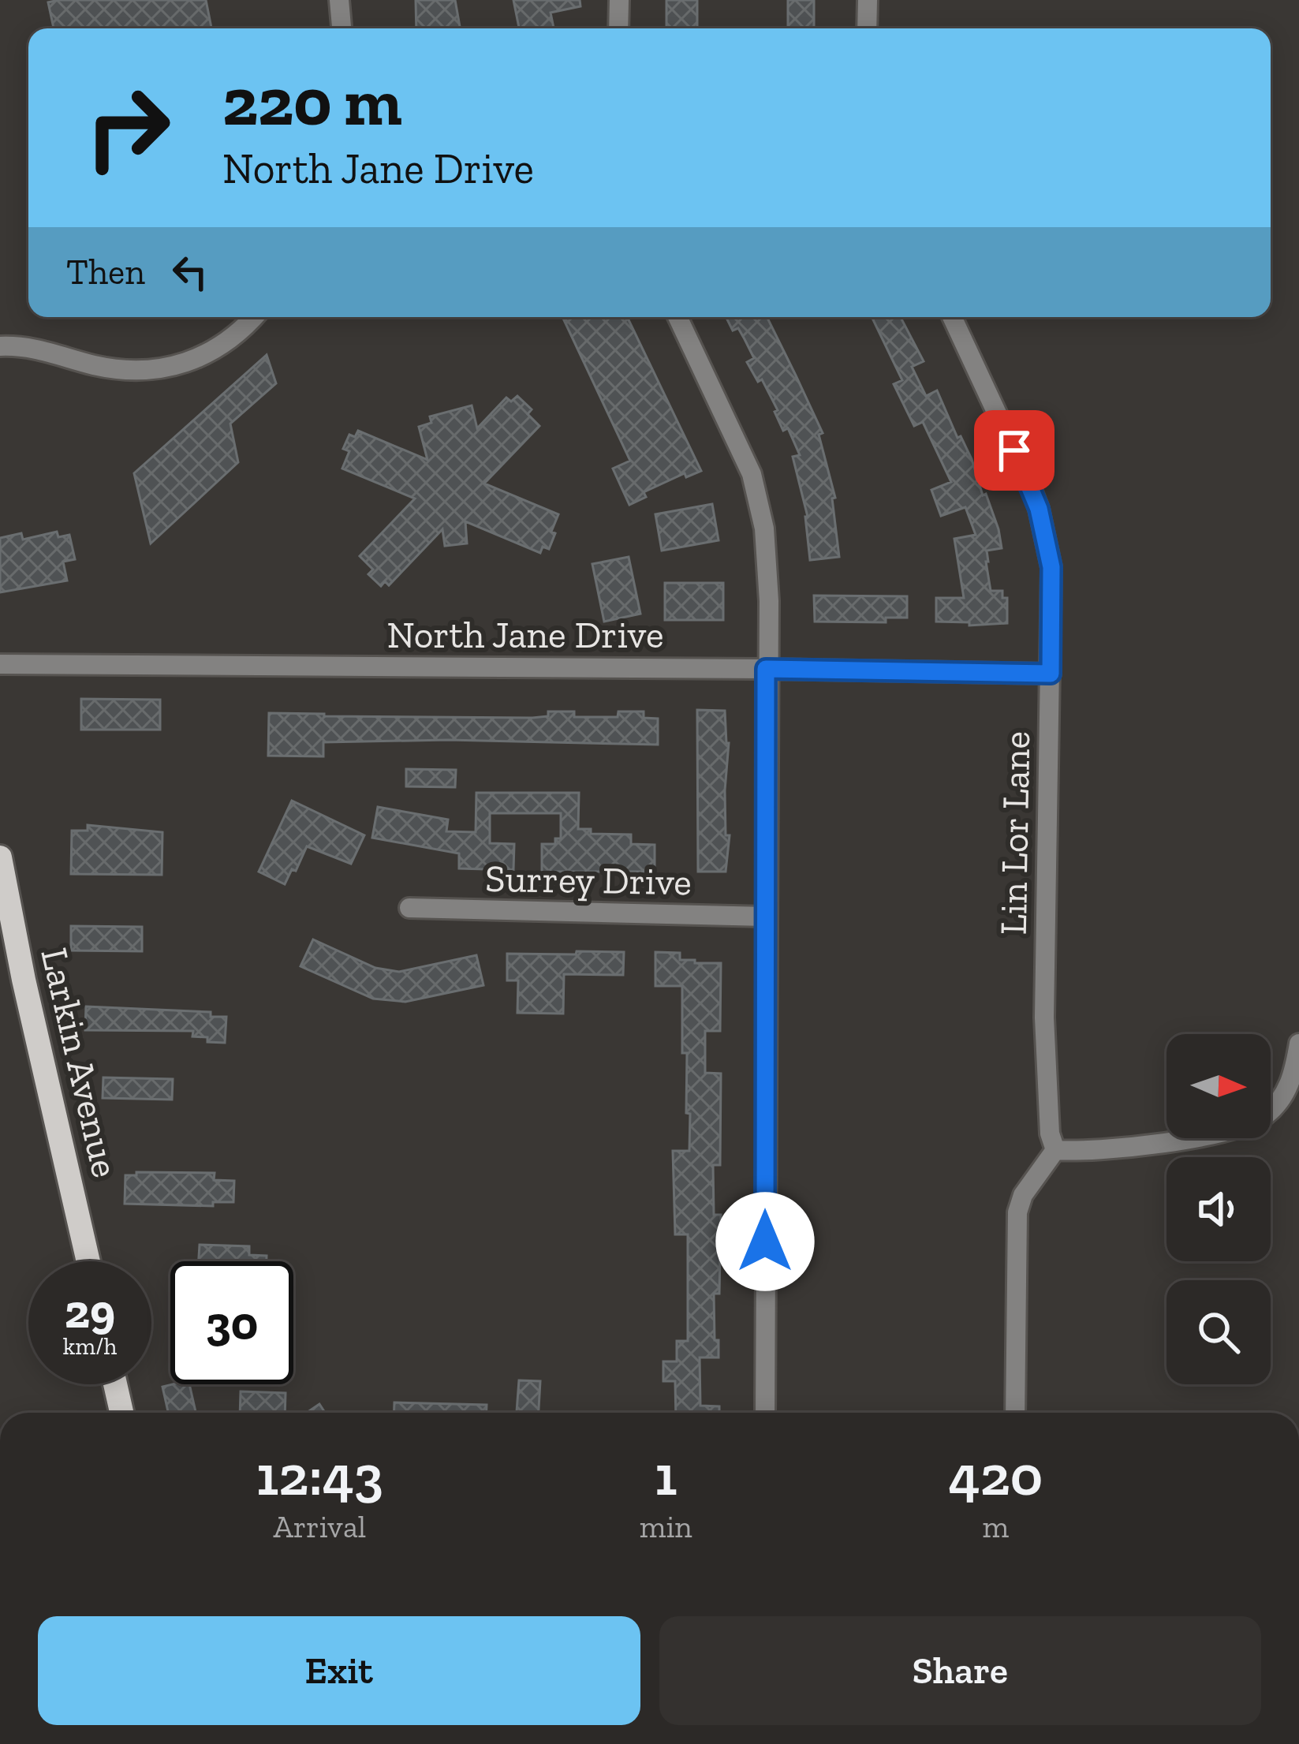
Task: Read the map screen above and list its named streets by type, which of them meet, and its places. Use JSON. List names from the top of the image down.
{
  "streets": {
    "main road": ["Larkin Avenue"],
    "street": ["North Jane Drive", "Lin Lor Lane", "Surrey Drive"]
  },
  "crossings": [
    ["North Jane Drive", "Lin Lor Lane"]
  ],
  "north": "right",
  "page": {
    "turn": ["220 m", "North Jane Drive"],
    "then": "Then",
    "speed": "29 km/h",
    "limit": "30",
    "eta": [
      "12:43",
      "Arrival",
      "1",
      "min",
      "420",
      "m"
    ],
    "buttons": ["Exit", "Share"]
  }
}
